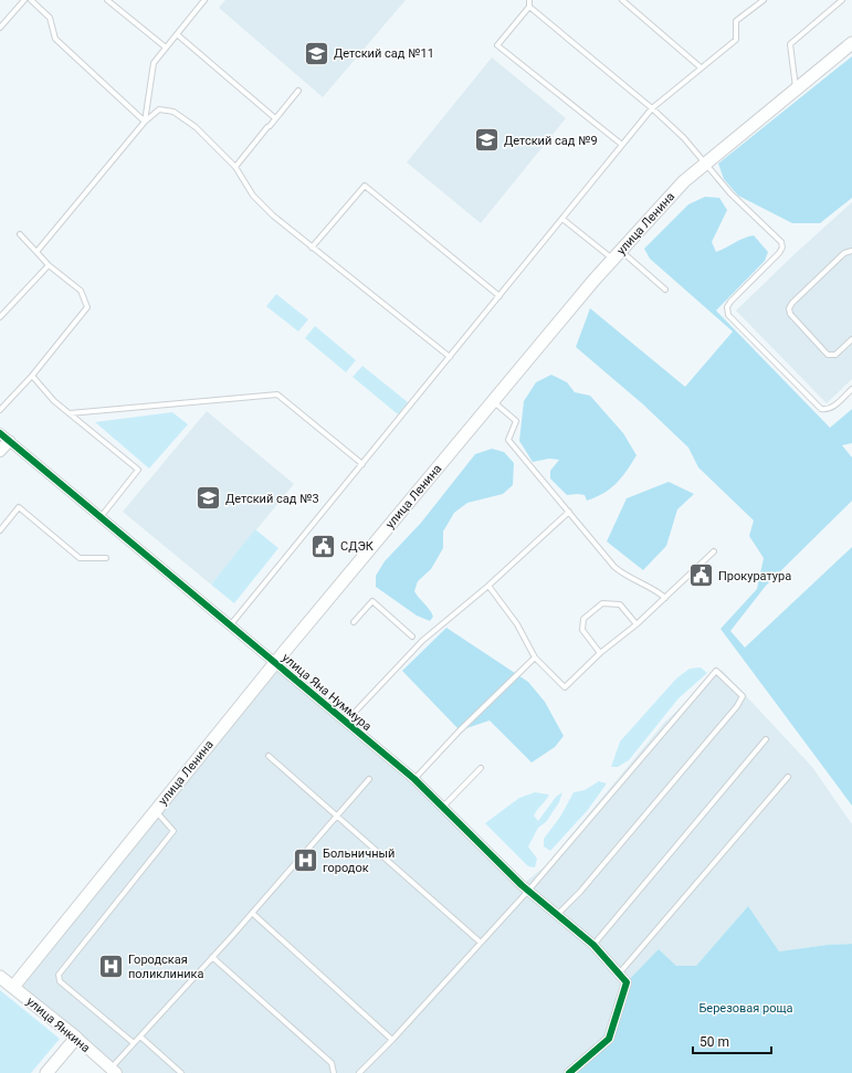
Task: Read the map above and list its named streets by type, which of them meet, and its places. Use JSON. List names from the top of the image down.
{
  "streets": {
    "main road": ["улица Ленина", "улица Янкина"],
    "street": ["улица Яна Нуммура"]
  },
  "crossings": [
    ["улица Ленина", "улица Яна Нуммура"],
    ["улица Ленина", "улица Янкина"]
  ],
  "parks": ["Березовая роща"],
  "places": {
    "school or university": ["Детский сад №11", "Детский сад №9", "Детский сад №3"],
    "public building": ["СДЭК", "Прокуратура"],
    "hospital": ["Больничный городок", "Городская поликлиника"]
  },
  "scale_bar": "50 m"
}
